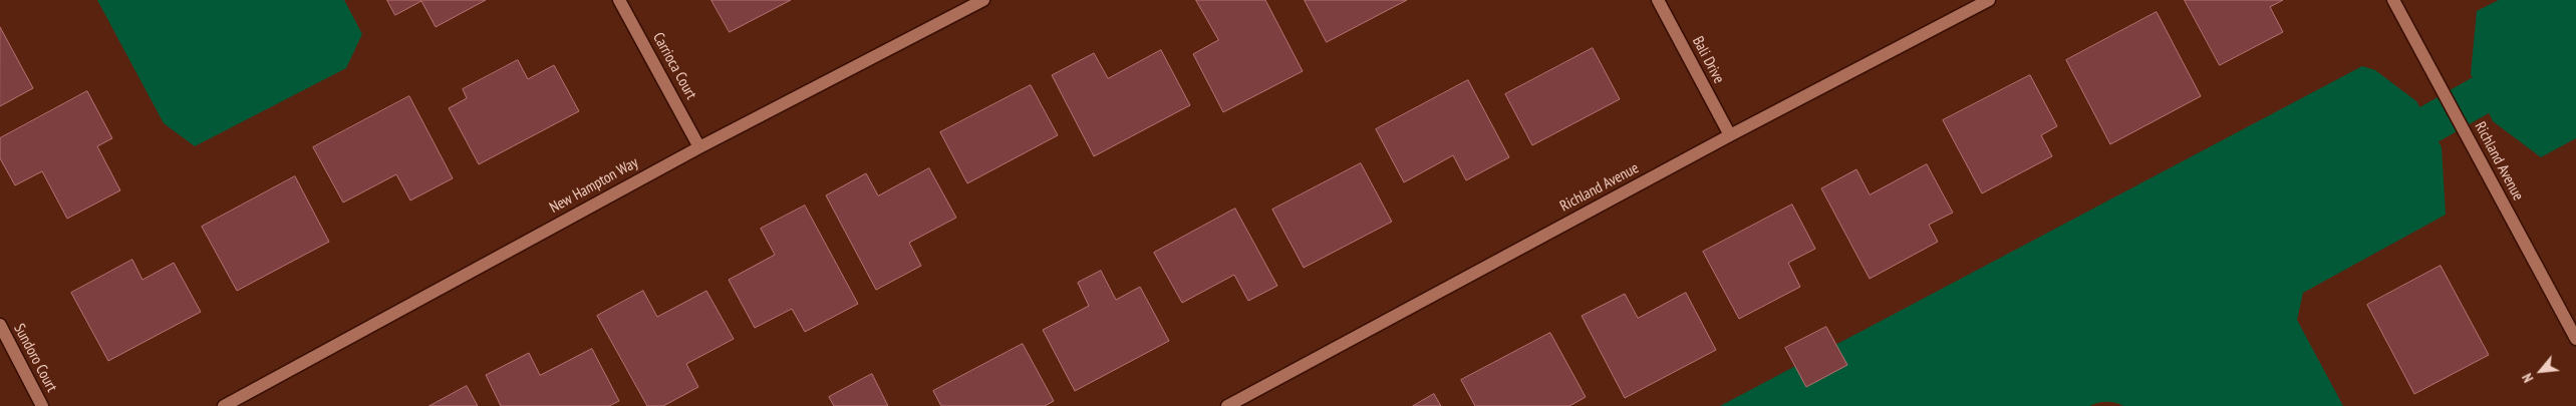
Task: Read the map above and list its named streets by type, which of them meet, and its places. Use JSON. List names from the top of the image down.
{
  "streets": {
    "street": [
      "Bali Drive",
      "Carrioca Court",
      "Richland Avenue",
      "New Hampton Way",
      "Sundoro Court"
    ]
  },
  "crossings": [
    ["Bali Drive", "Richland Avenue"],
    ["Carrioca Court", "New Hampton Way"]
  ],
  "north": "bottom left"
}
